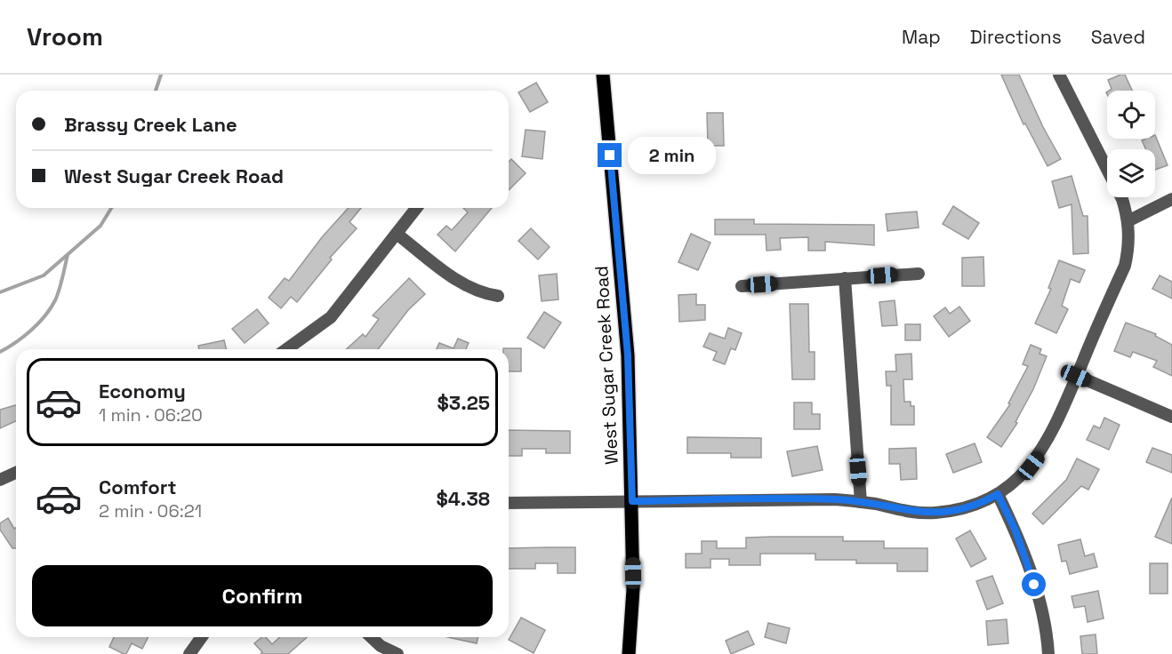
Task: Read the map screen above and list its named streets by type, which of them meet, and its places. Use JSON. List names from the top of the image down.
{
  "streets": {
    "main road": ["West Sugar Creek Road"]
  },
  "page": {
    "header": "Vroom",
    "nav": ["Map", "Directions", "Saved"],
    "banner": ["Brassy Creek Lane", "West Sugar Creek Road"],
    "bubble": "2 min",
    "list": [
      {
        "name": "Economy",
        "note": "1 min · 06:20",
        "value": "$3.25"
      },
      {
        "name": "Comfort",
        "note": "2 min · 06:21",
        "value": "$4.38"
      }
    ],
    "buttons": "Confirm"
  }
}
